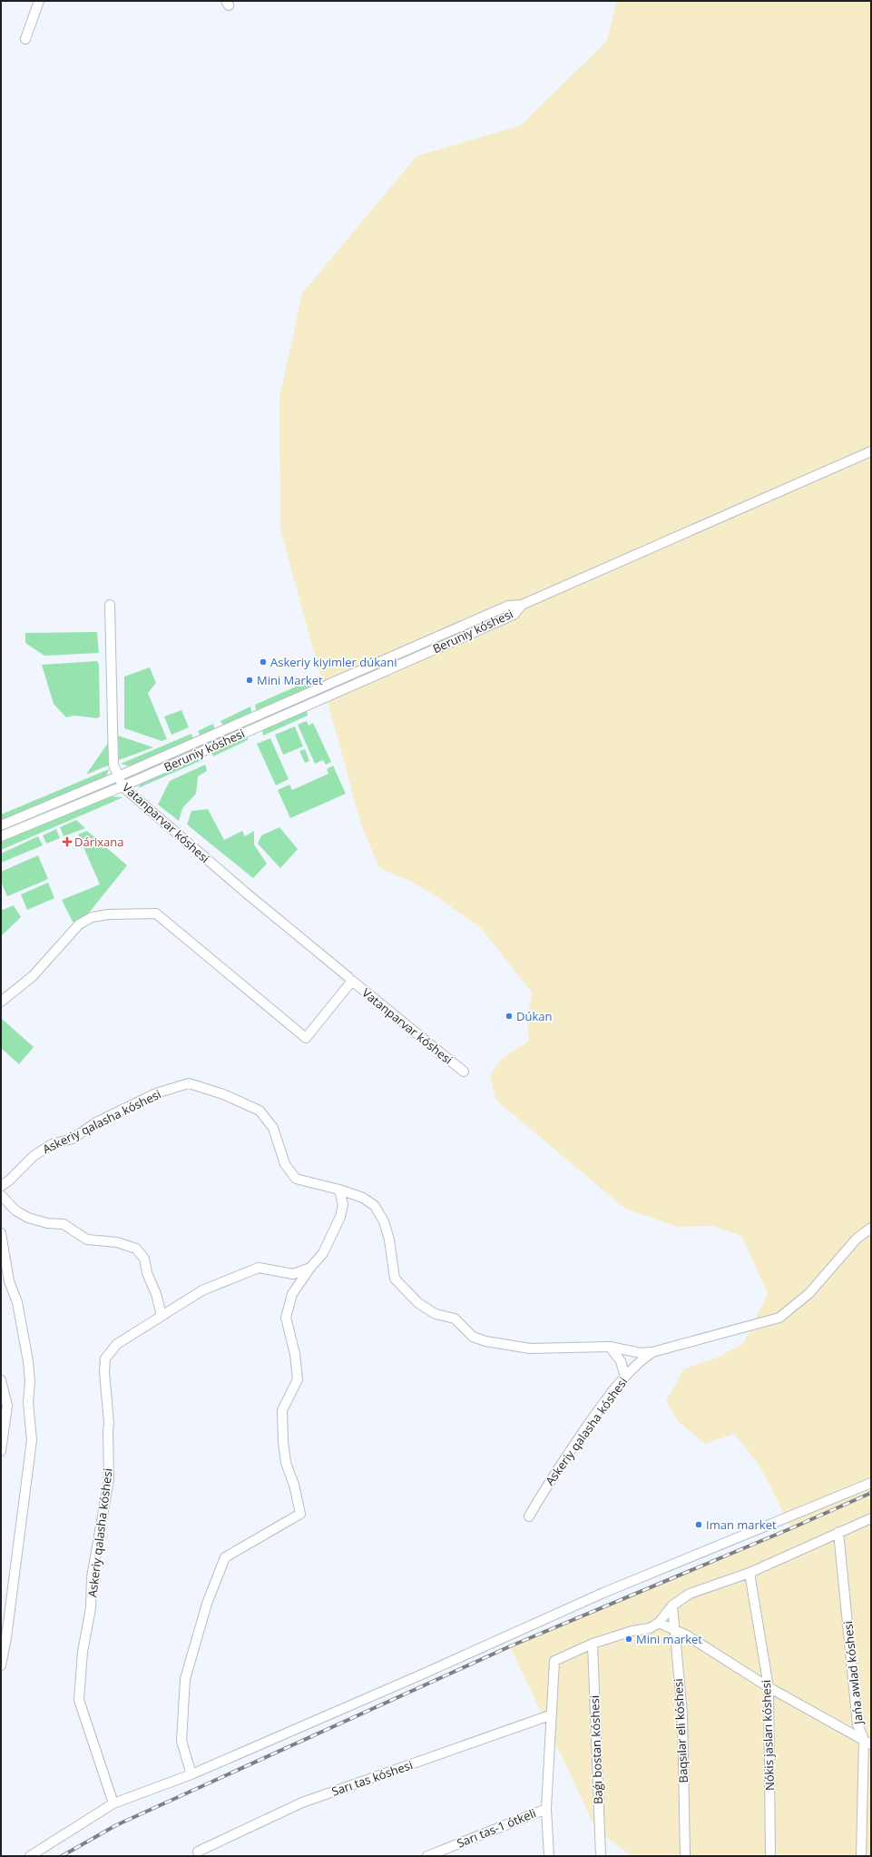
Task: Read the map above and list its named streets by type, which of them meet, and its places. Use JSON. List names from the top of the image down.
{
  "streets": {
    "street": [
      "Beruniy kóshesi",
      "Vatanparvar kóshesi",
      "Askeriy qalasha kóshesi",
      "Jańa awlad kóshesi",
      "Baqsılar eli kóshesi",
      "Nókis jasları kóshesi",
      "Baǵı bostan kóshesi",
      "Sarı tas kóshesi",
      "Sarı tas-1 ótkeli"
    ]
  },
  "crossings": [
    ["Beruniy kóshesi", "Vatanparvar kóshesi"]
  ],
  "places": {
    "other": [
      "Askeriy kiyimler dúkani",
      "Mini Market",
      "Dúkan",
      "Iman market",
      "Mini market"
    ],
    "health": ["Dárixana"]
  }
}
